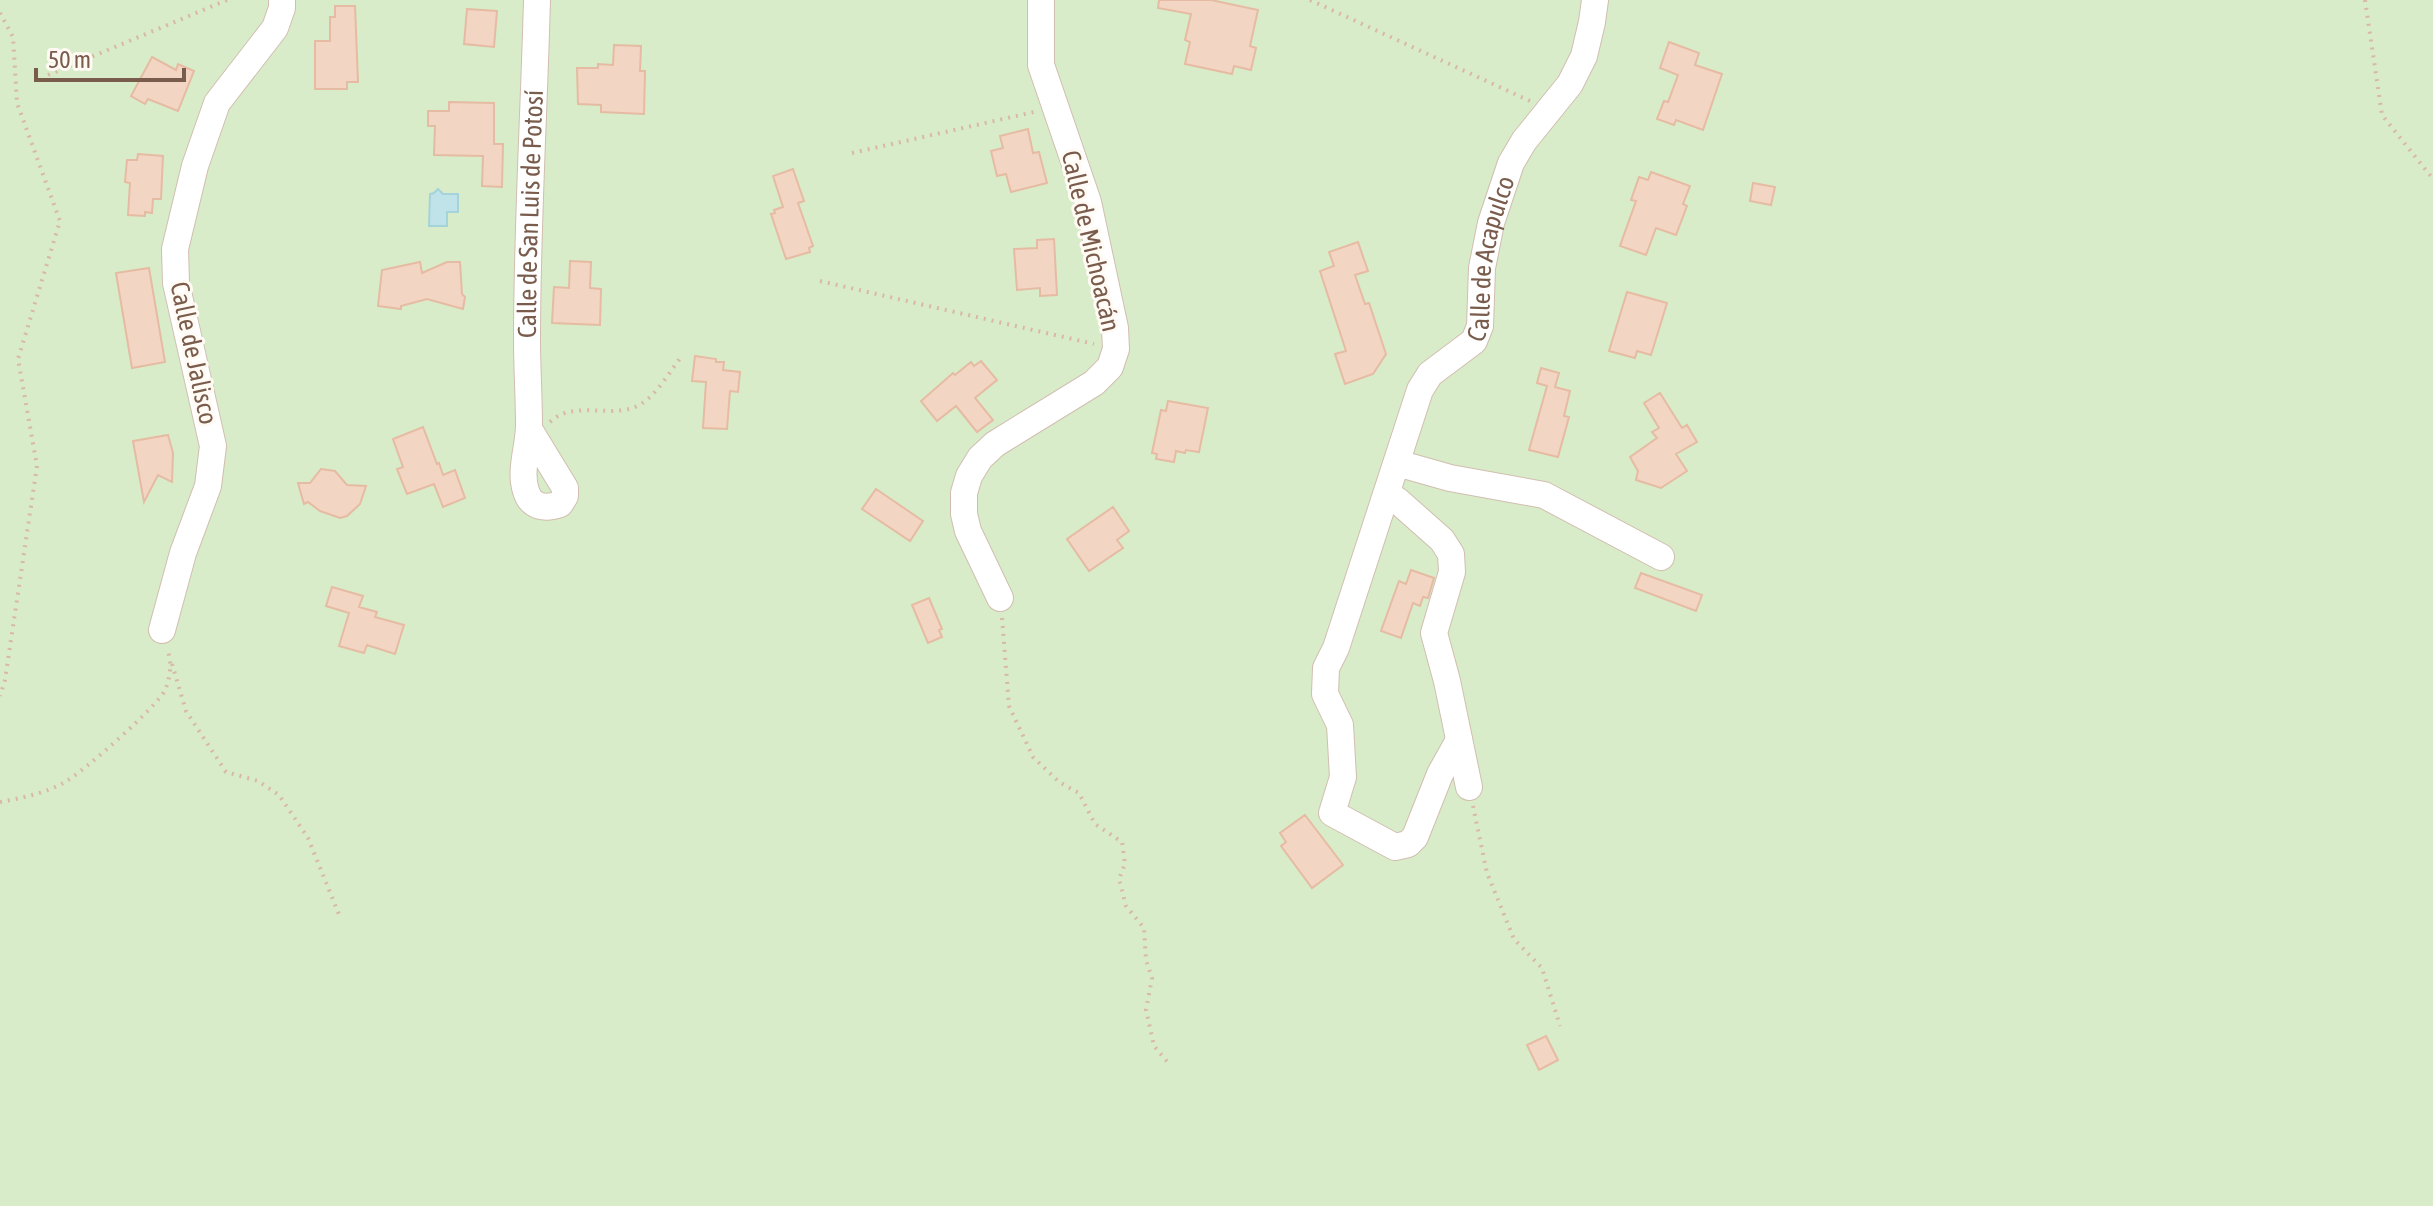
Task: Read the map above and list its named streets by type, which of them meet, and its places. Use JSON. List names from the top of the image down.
{
  "streets": {
    "street": [
      "Calle de San Luis de Potosí",
      "Calle de Michoacán",
      "Calle de Acapulco",
      "Calle de Jalisco"
    ]
  },
  "scale_bar": "50 m"
}
